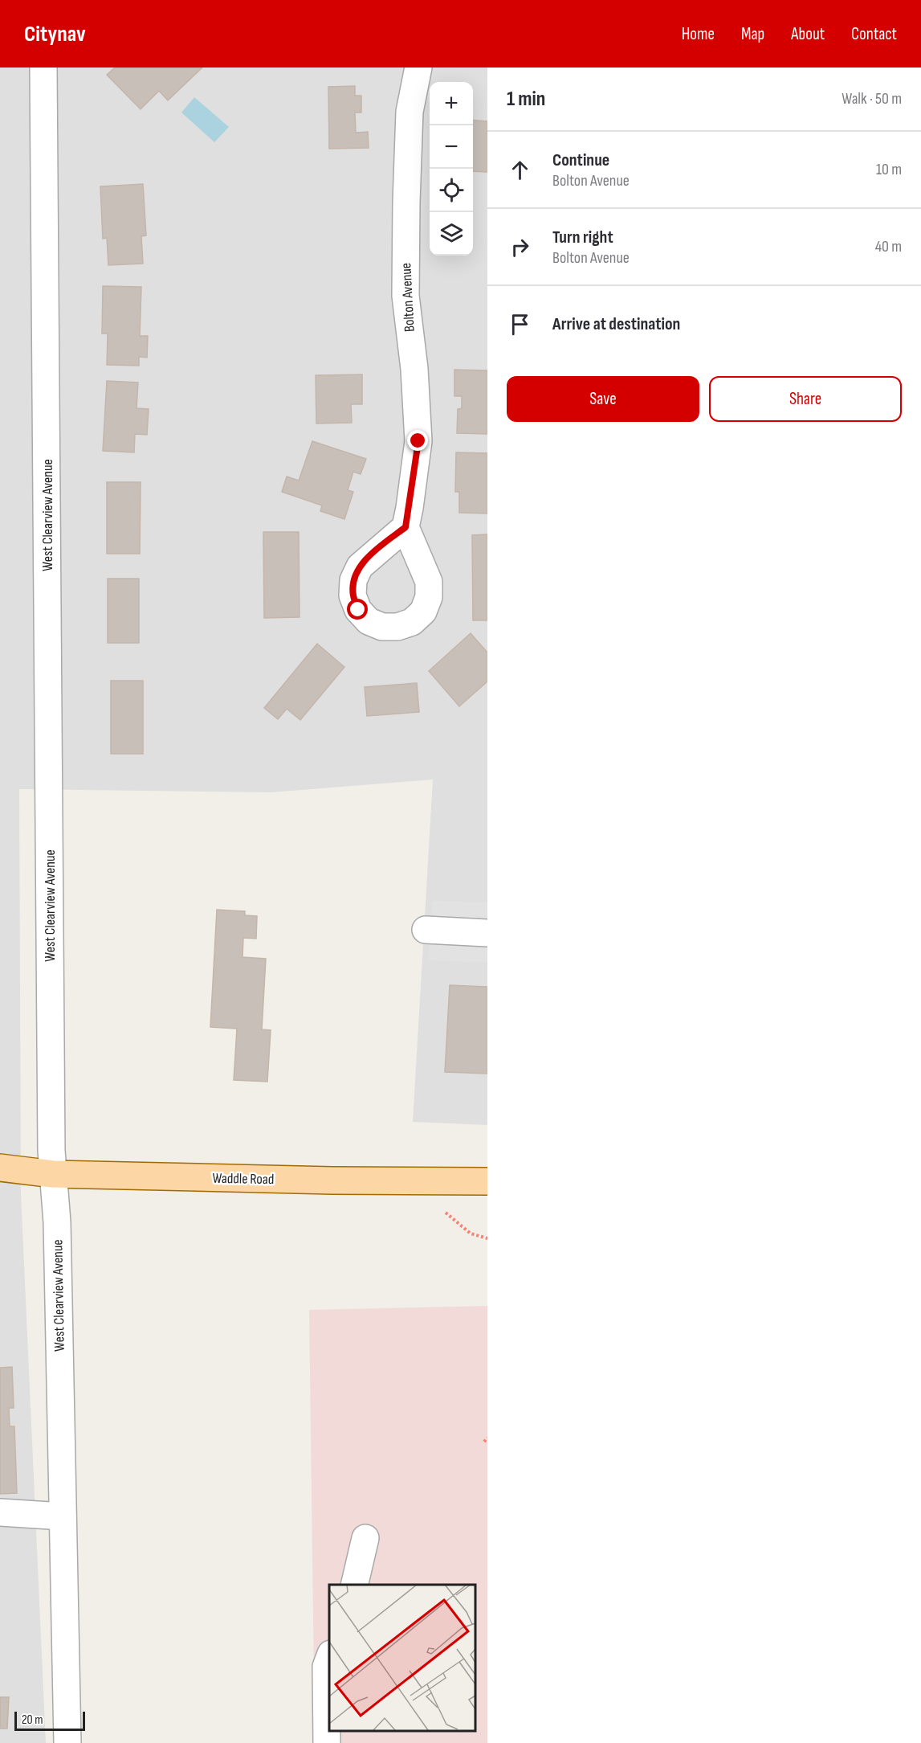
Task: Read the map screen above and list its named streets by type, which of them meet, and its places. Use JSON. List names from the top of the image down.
{
  "streets": {
    "main road": ["Waddle Road"],
    "street": ["Bolton Avenue", "West Clearview Avenue"]
  },
  "crossings": [
    ["West Clearview Avenue", "Waddle Road"]
  ],
  "scale_bar": "20 m",
  "page": {
    "header": "Citynav",
    "nav": [
      "Home",
      "Map",
      "About",
      "Contact"
    ],
    "heading": ["1 min", "Walk · 50 m"],
    "map_buttons": ["+", "−"],
    "list": [
      ["Continue", "Bolton Avenue", "10 m"],
      ["Turn right", "Bolton Avenue", "40 m"],
      "Arrive at destination"
    ],
    "buttons": ["Save", "Share"],
    "scale": "20 m"
  }
}
